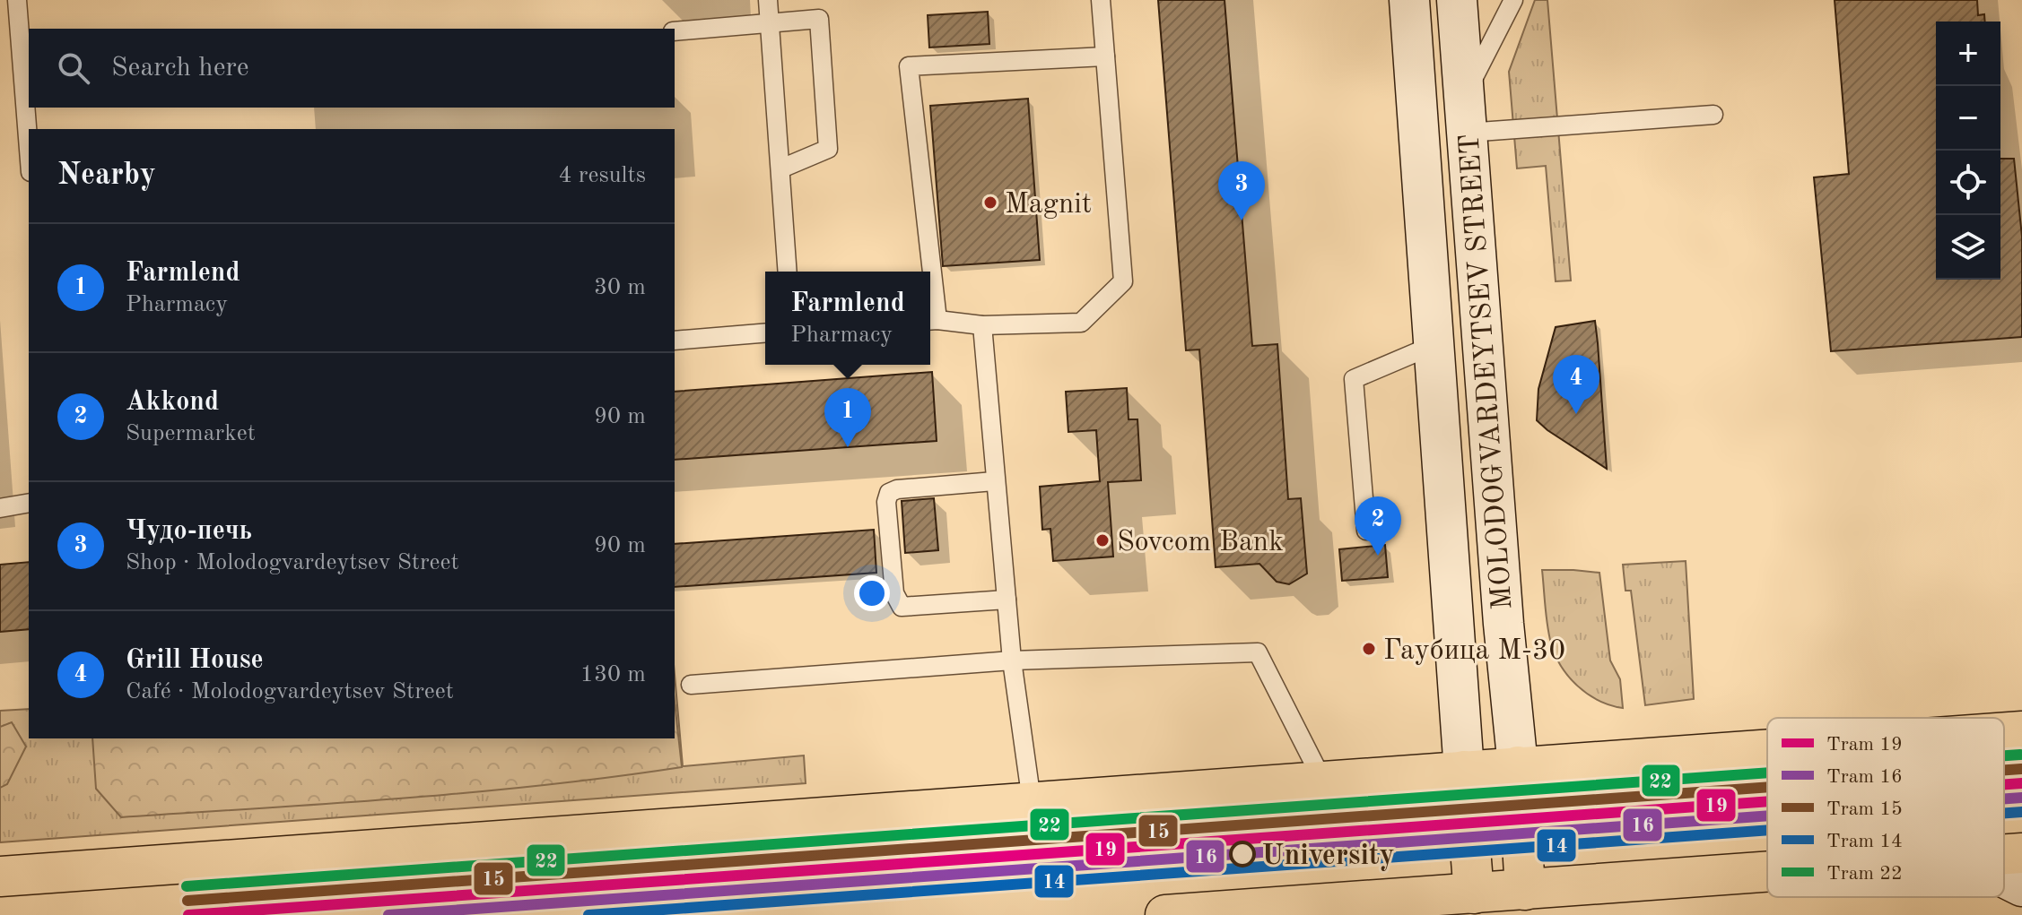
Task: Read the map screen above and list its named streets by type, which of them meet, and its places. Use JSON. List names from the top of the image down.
{
  "streets": {
    "main road": ["MOLODOGVARDEYTSEV STREET"]
  },
  "places": [
    "Magnit",
    "Sovcom Bank",
    "Гаубица М-30",
    "University"
  ],
  "lines": [
    "tram line 22",
    "tram line 15",
    "tram line 19",
    "tram line 16",
    "tram line 14"
  ],
  "legend": [
    "Tram 19",
    "Tram 16",
    "Tram 15",
    "Tram 14",
    "Tram 22"
  ],
  "page": {
    "map_buttons": ["+", "−"],
    "search": "Search here",
    "heading": ["Nearby", "4 results"],
    "pins": [
      "3",
      "4",
      "1",
      "2"
    ],
    "list": [
      {
        "mark": "1",
        "name": "Farmlend",
        "note": "Pharmacy",
        "value": "30 m"
      },
      {
        "mark": "2",
        "name": "Akkond",
        "note": "Supermarket",
        "value": "90 m"
      },
      {
        "mark": "3",
        "name": "Чудо-печь",
        "note": "Shop · Molodogvardeytsev Street",
        "value": "90 m"
      },
      {
        "mark": "4",
        "name": "Grill House",
        "note": "Café · Molodogvardeytsev Street",
        "value": "130 m"
      }
    ],
    "popup": ["Farmlend", "Pharmacy"]
  }
}
